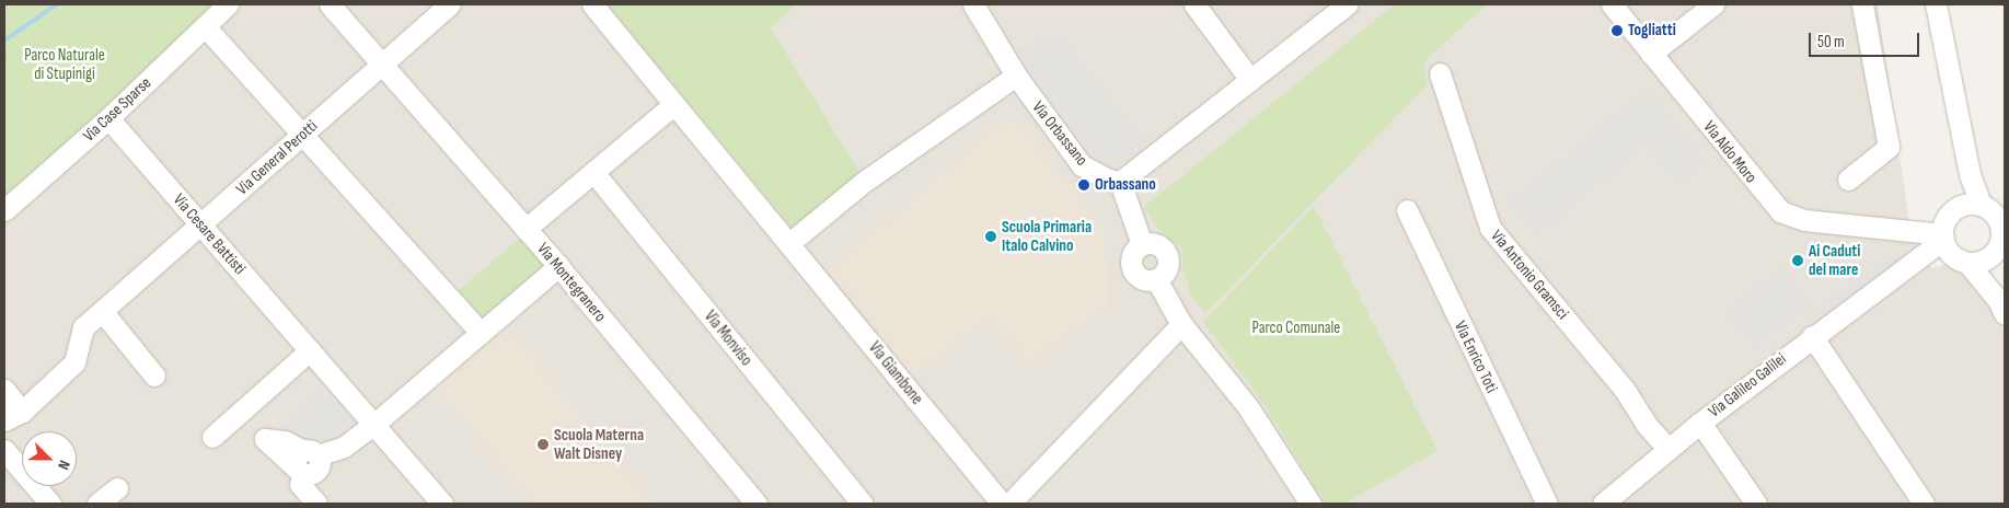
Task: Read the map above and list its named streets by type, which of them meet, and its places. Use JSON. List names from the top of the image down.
{
  "streets": {
    "street": [
      "Via Case Sparse",
      "Via Orbassano",
      "Via Aldo Moro",
      "Via General Perotti",
      "Via Cesare Battisti",
      "Via Antonio Gramsci",
      "Via Montegranero",
      "Via Monviso",
      "Via Enrico Toti",
      "Via Giambone",
      "Via Galileo Galilei"
    ]
  },
  "crossings": [
    ["Via Case Sparse", "Via Cesare Battisti"],
    ["Via Aldo Moro", "Via Galileo Galilei"],
    ["Via General Perotti", "Via Cesare Battisti"],
    ["Via General Perotti", "Via Montegranero"],
    ["Via Antonio Gramsci", "Via Galileo Galilei"]
  ],
  "parks": ["Parco Naturale di Stupinigi", "Parco Comunale"],
  "places": [
    "Togliatti",
    "Orbassano",
    "Scuola Primaria Italo Calvino",
    "Ai Caduti del mare",
    "Scuola Materna Walt Disney"
  ],
  "scale_bar": "50 m",
  "north": "bottom right"
}
